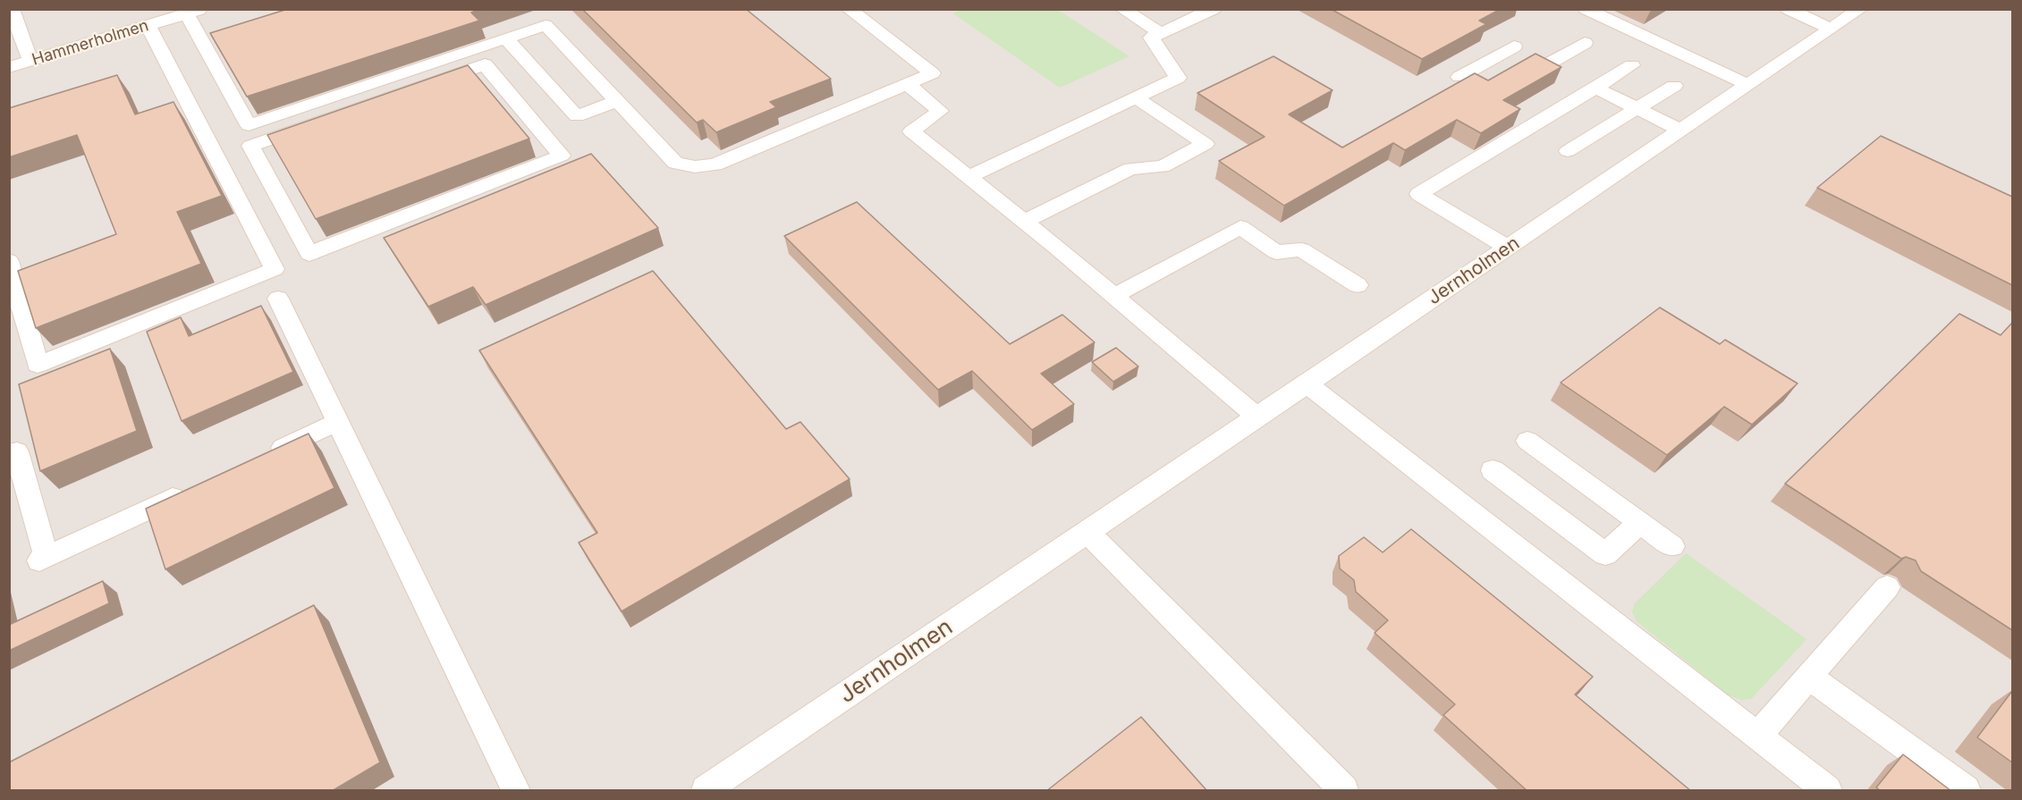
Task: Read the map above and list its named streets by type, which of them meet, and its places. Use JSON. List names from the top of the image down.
{
  "streets": {
    "street": ["Hammerholmen", "Jernholmen"]
  }
}
